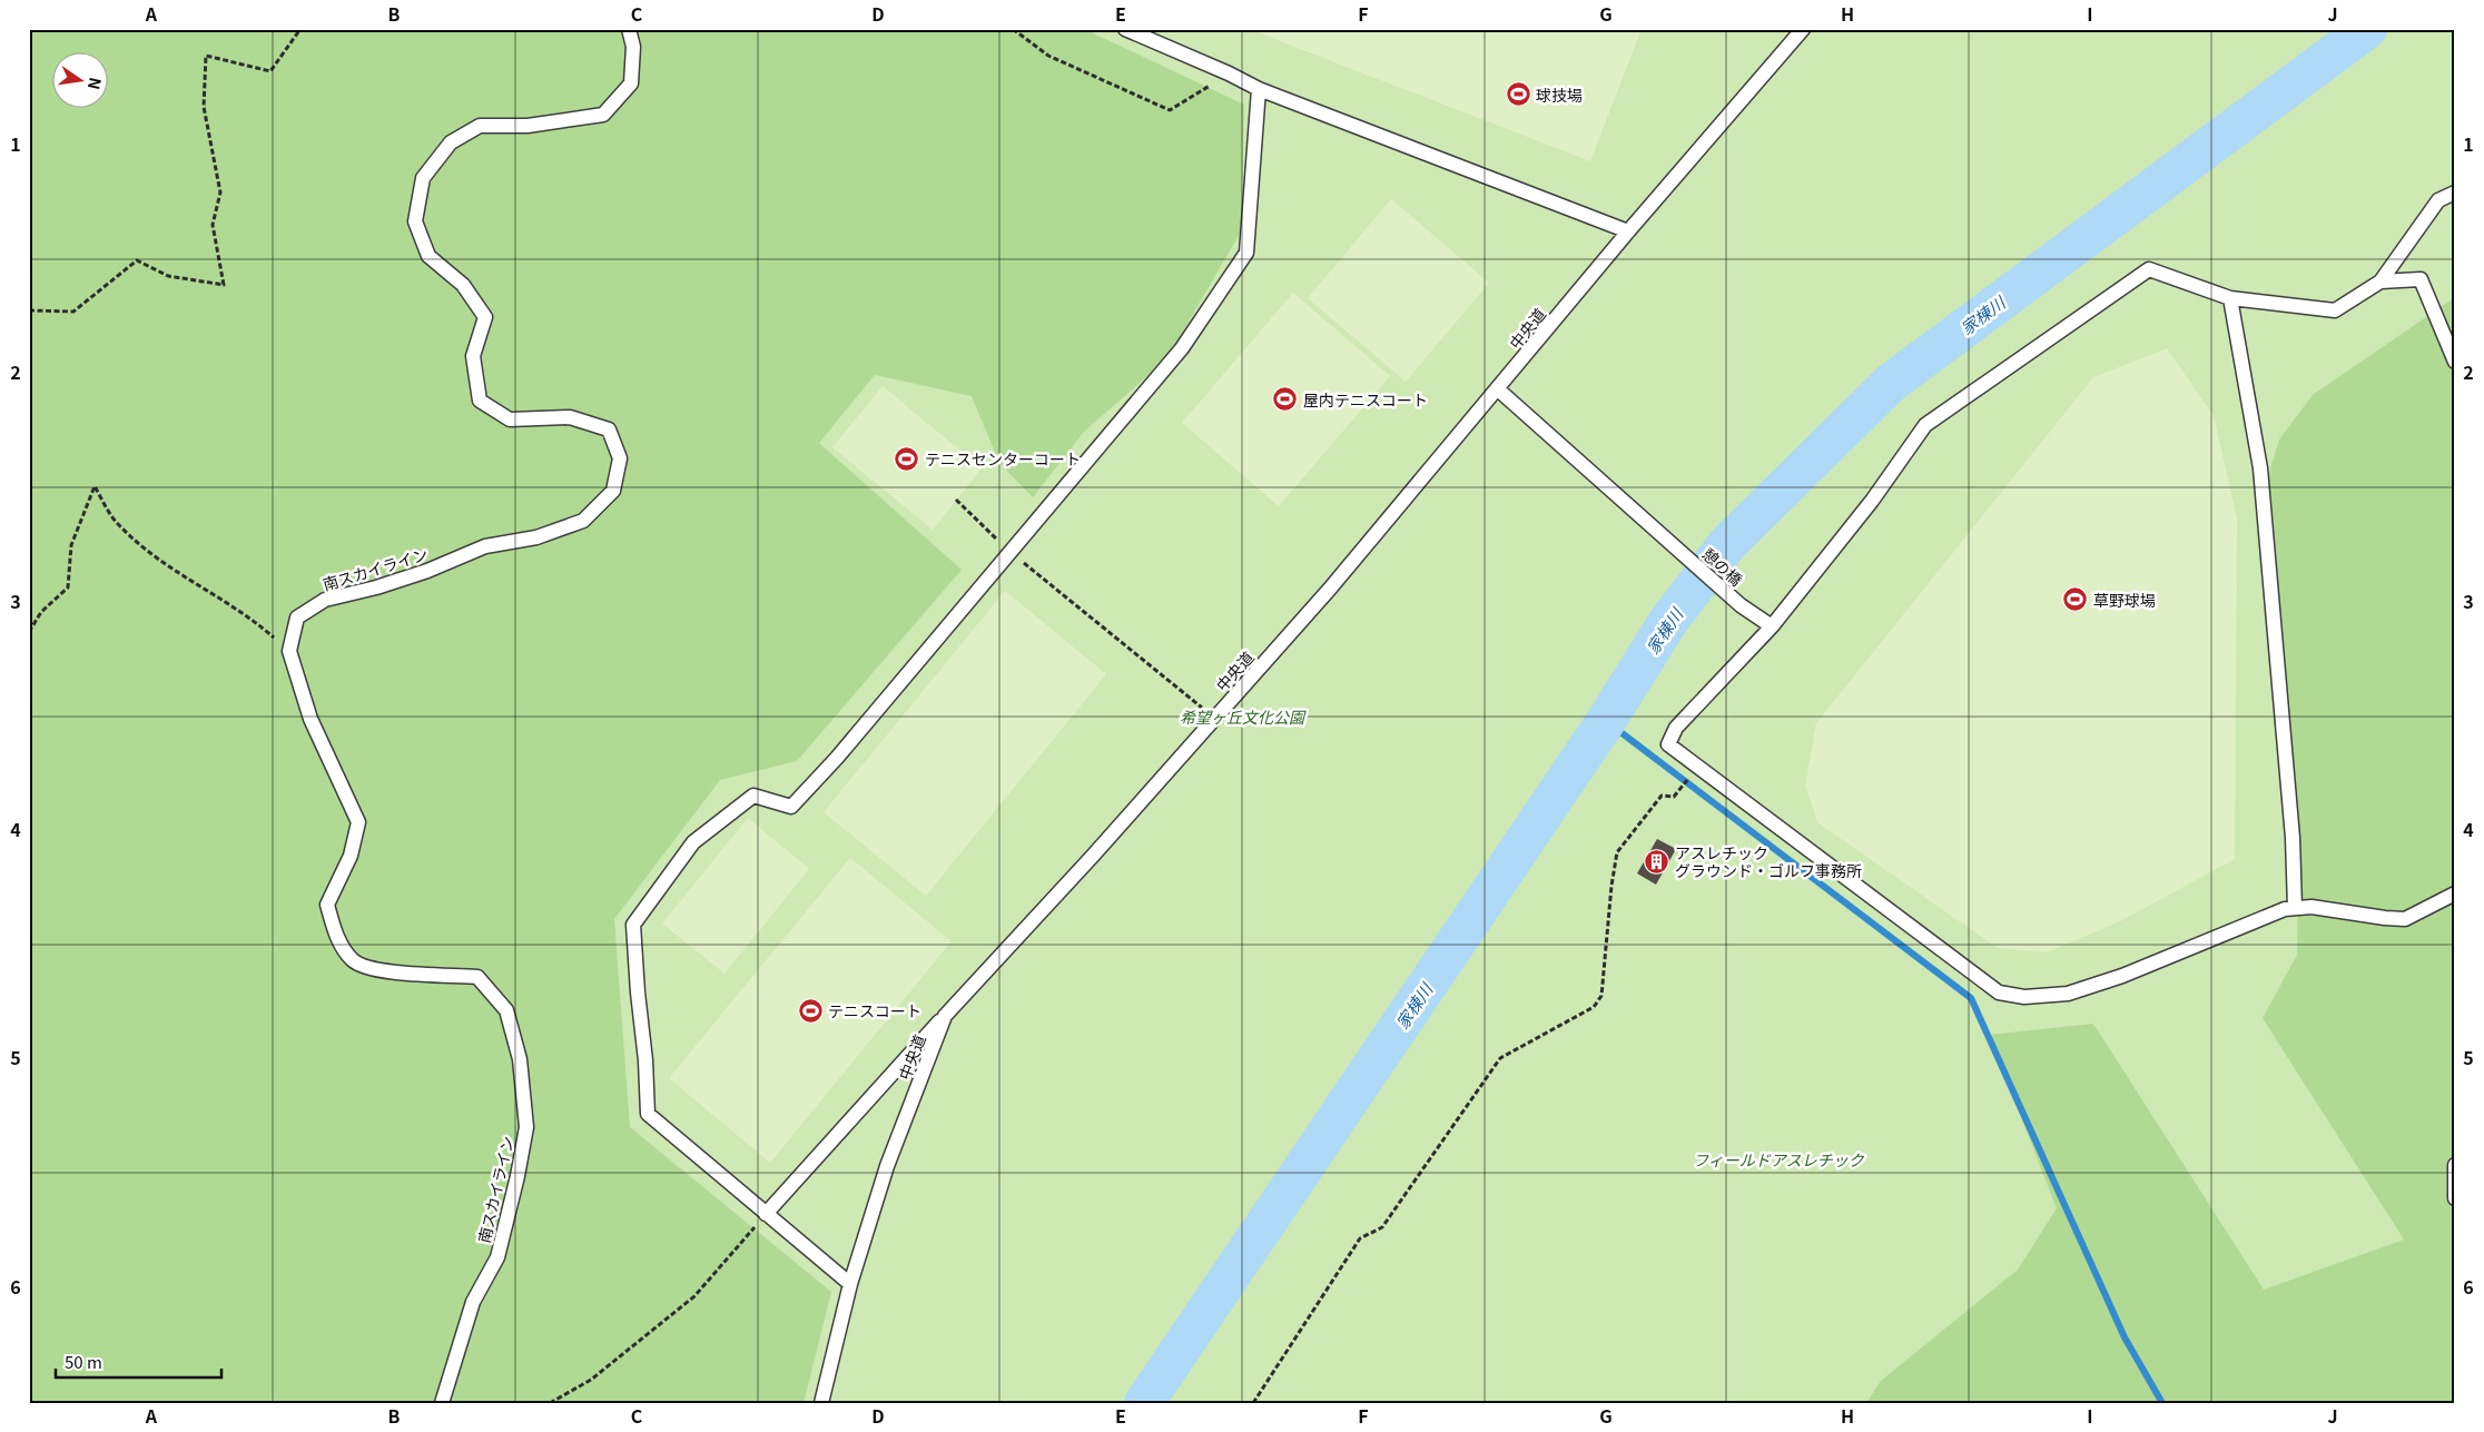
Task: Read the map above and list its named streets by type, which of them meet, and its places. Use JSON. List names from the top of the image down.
{
  "streets": {
    "lane": ["中央道", "憩の橋", "南スカイライン"]
  },
  "crossings": [
    ["中央道", "憩の橋"]
  ],
  "water": ["家棟川"],
  "parks": ["希望ヶ丘文化公園", "フィールドアスレチック"],
  "places": {
    "sports": [
      "球技場",
      "屋内テニスコート",
      "テニスセンターコート",
      "草野球場",
      "テニスコート"
    ],
    "building": ["アスレチック グラウンド・ゴルフ事務所"]
  },
  "scale_bar": "50 m",
  "north": "right",
  "grid": {
    "columns": [
      "A",
      "B",
      "C",
      "D",
      "E",
      "F",
      "G",
      "H",
      "I",
      "J"
    ],
    "rows": [
      "1",
      "2",
      "3",
      "4",
      "5",
      "6"
    ]
  }
}
